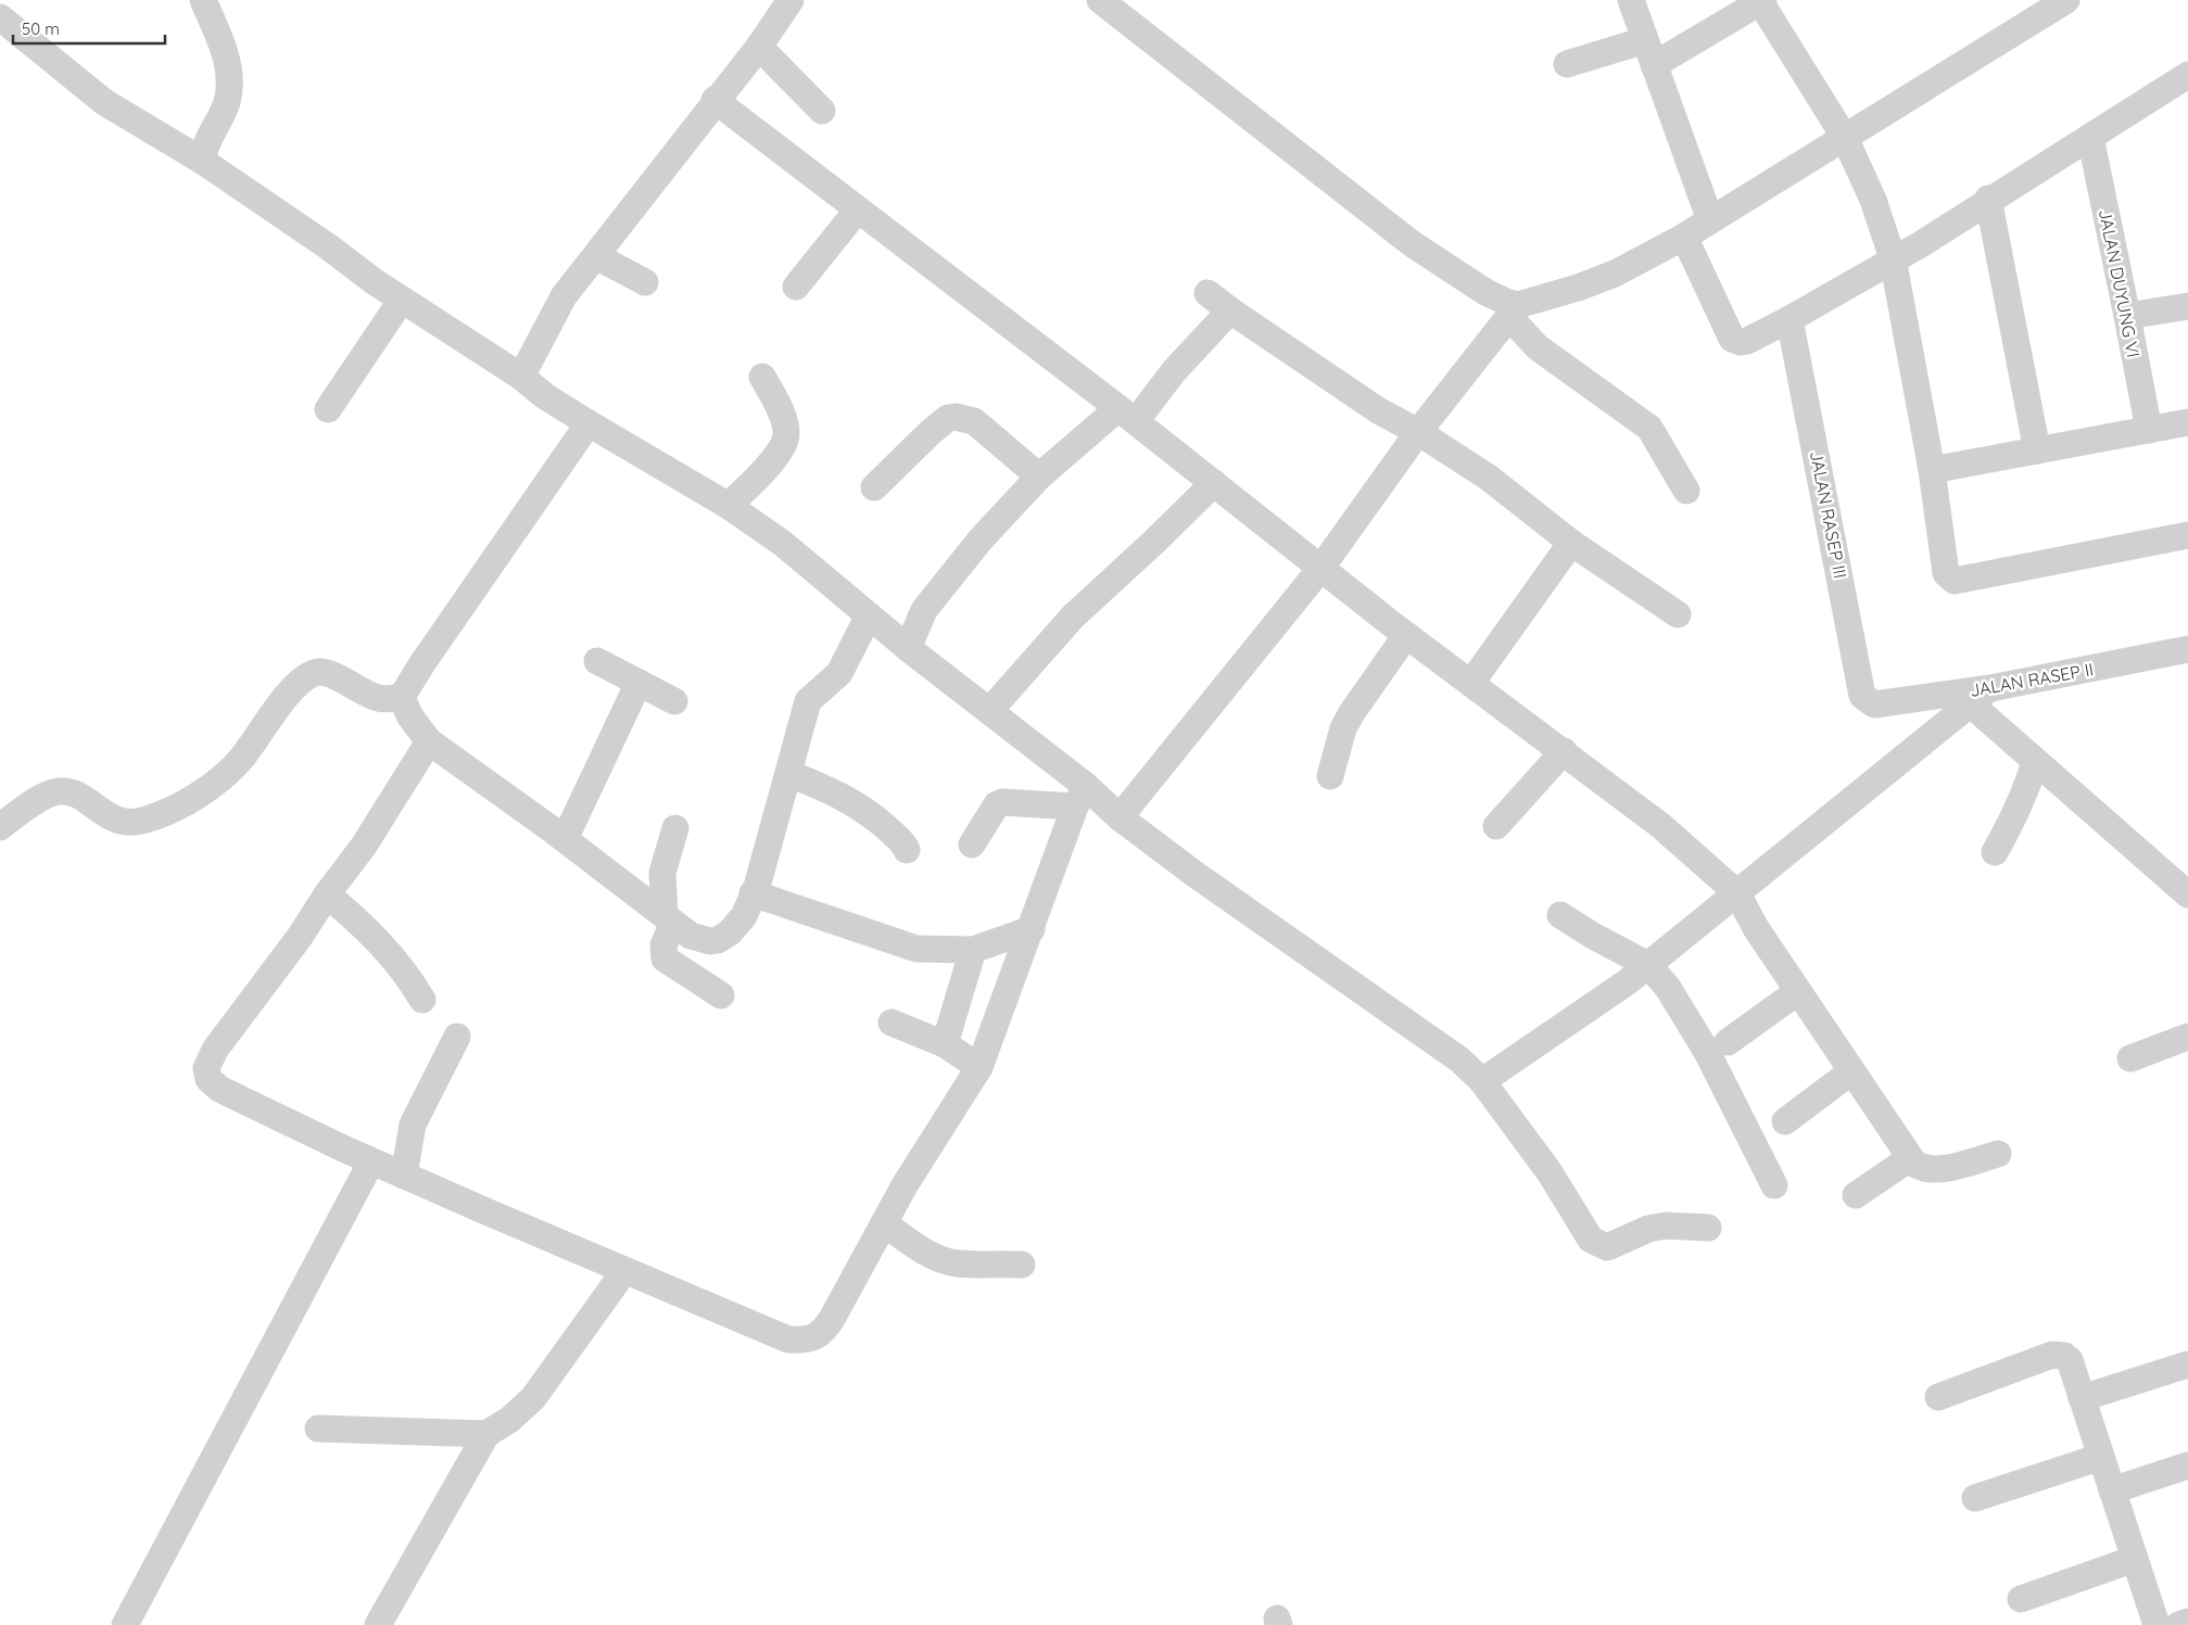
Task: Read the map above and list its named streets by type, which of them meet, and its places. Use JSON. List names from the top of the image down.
{
  "streets": {
    "street": ["JALAN DUYUNG VI", "JALAN RASEP III", "JALAN RASEP II"]
  },
  "crossings": [
    ["JALAN RASEP III", "JALAN RASEP II"]
  ],
  "scale_bar": "50 m"
}
